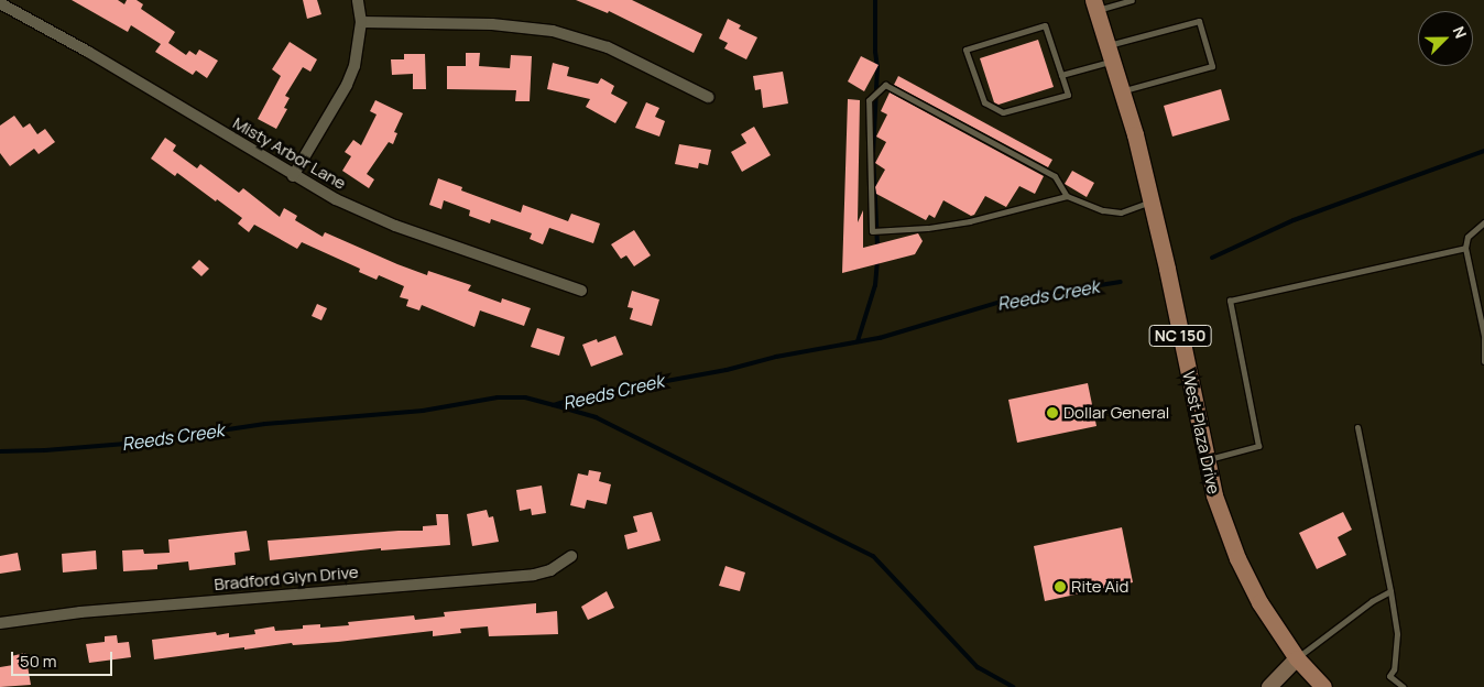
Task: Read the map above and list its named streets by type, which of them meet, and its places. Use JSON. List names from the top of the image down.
{
  "streets": {
    "main road": ["NC 150", "West Plaza Drive"],
    "street": ["Misty Arbor Lane", "Bradford Glyn Drive"]
  },
  "crossings": [
    ["NC 150", "West Plaza Drive"]
  ],
  "water": ["Reeds Creek"],
  "places": ["Dollar General", "Rite Aid"],
  "scale_bar": "50 m",
  "north": "top right"
}
